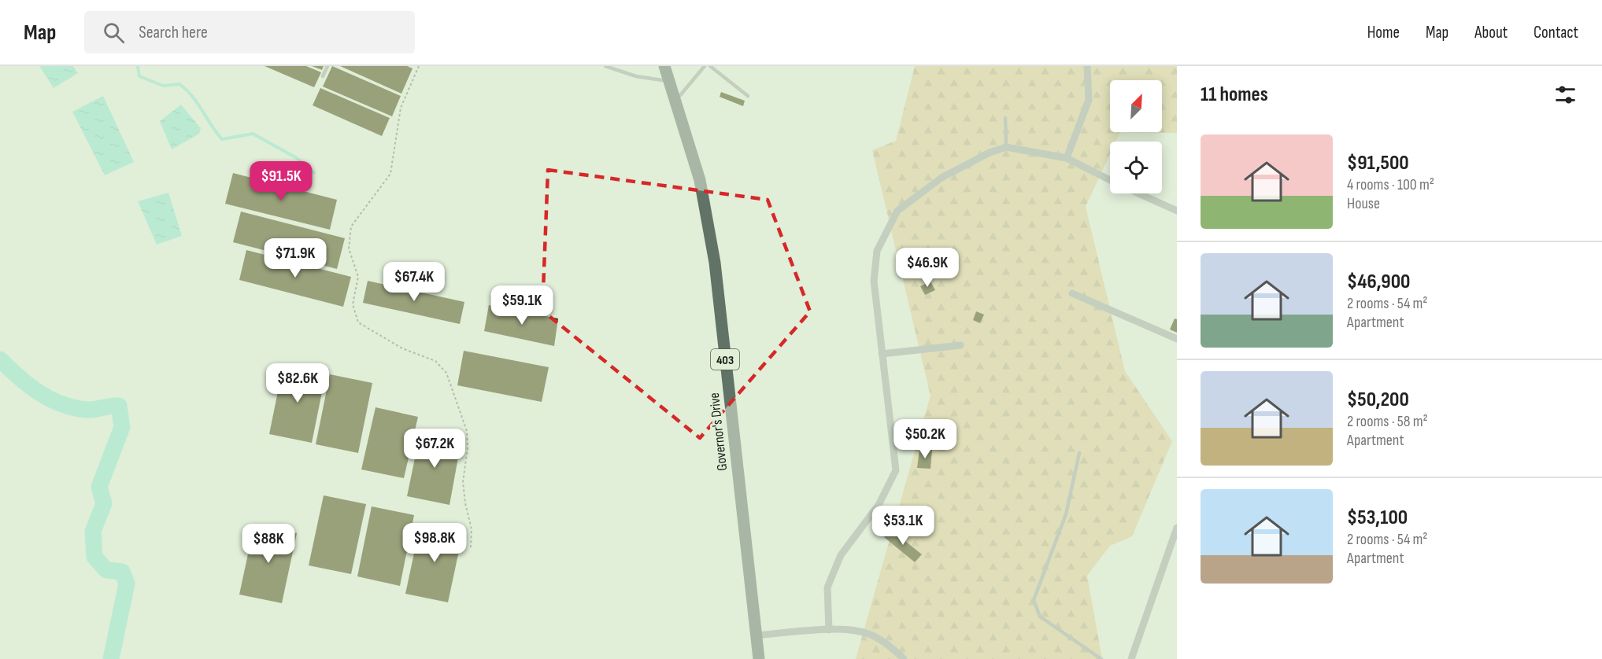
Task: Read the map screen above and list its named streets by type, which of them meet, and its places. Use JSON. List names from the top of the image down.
{
  "streets": {
    "main road": ["403", "Governor's Drive"]
  },
  "north": "top right",
  "page": {
    "header": "Map",
    "search": "Search here",
    "nav": [
      "Home",
      "Map",
      "About",
      "Contact"
    ],
    "heading": "11 homes",
    "list": [
      {
        "name": "$91,500",
        "note": "4 rooms · 100 m² · House"
      },
      {
        "name": "$46,900",
        "note": "2 rooms · 54 m² · Apartment"
      },
      {
        "name": "$50,200",
        "note": "2 rooms · 58 m² · Apartment"
      },
      {
        "name": "$53,100",
        "note": "2 rooms · 54 m² · Apartment"
      }
    ],
    "price": [
      "$91.5K",
      "$71.9K",
      "$46.9K",
      "$67.4K",
      "$59.1K",
      "$82.6K",
      "$50.2K",
      "$67.2K",
      "$53.1K",
      "$98.8K",
      "$88K"
    ]
  }
}
